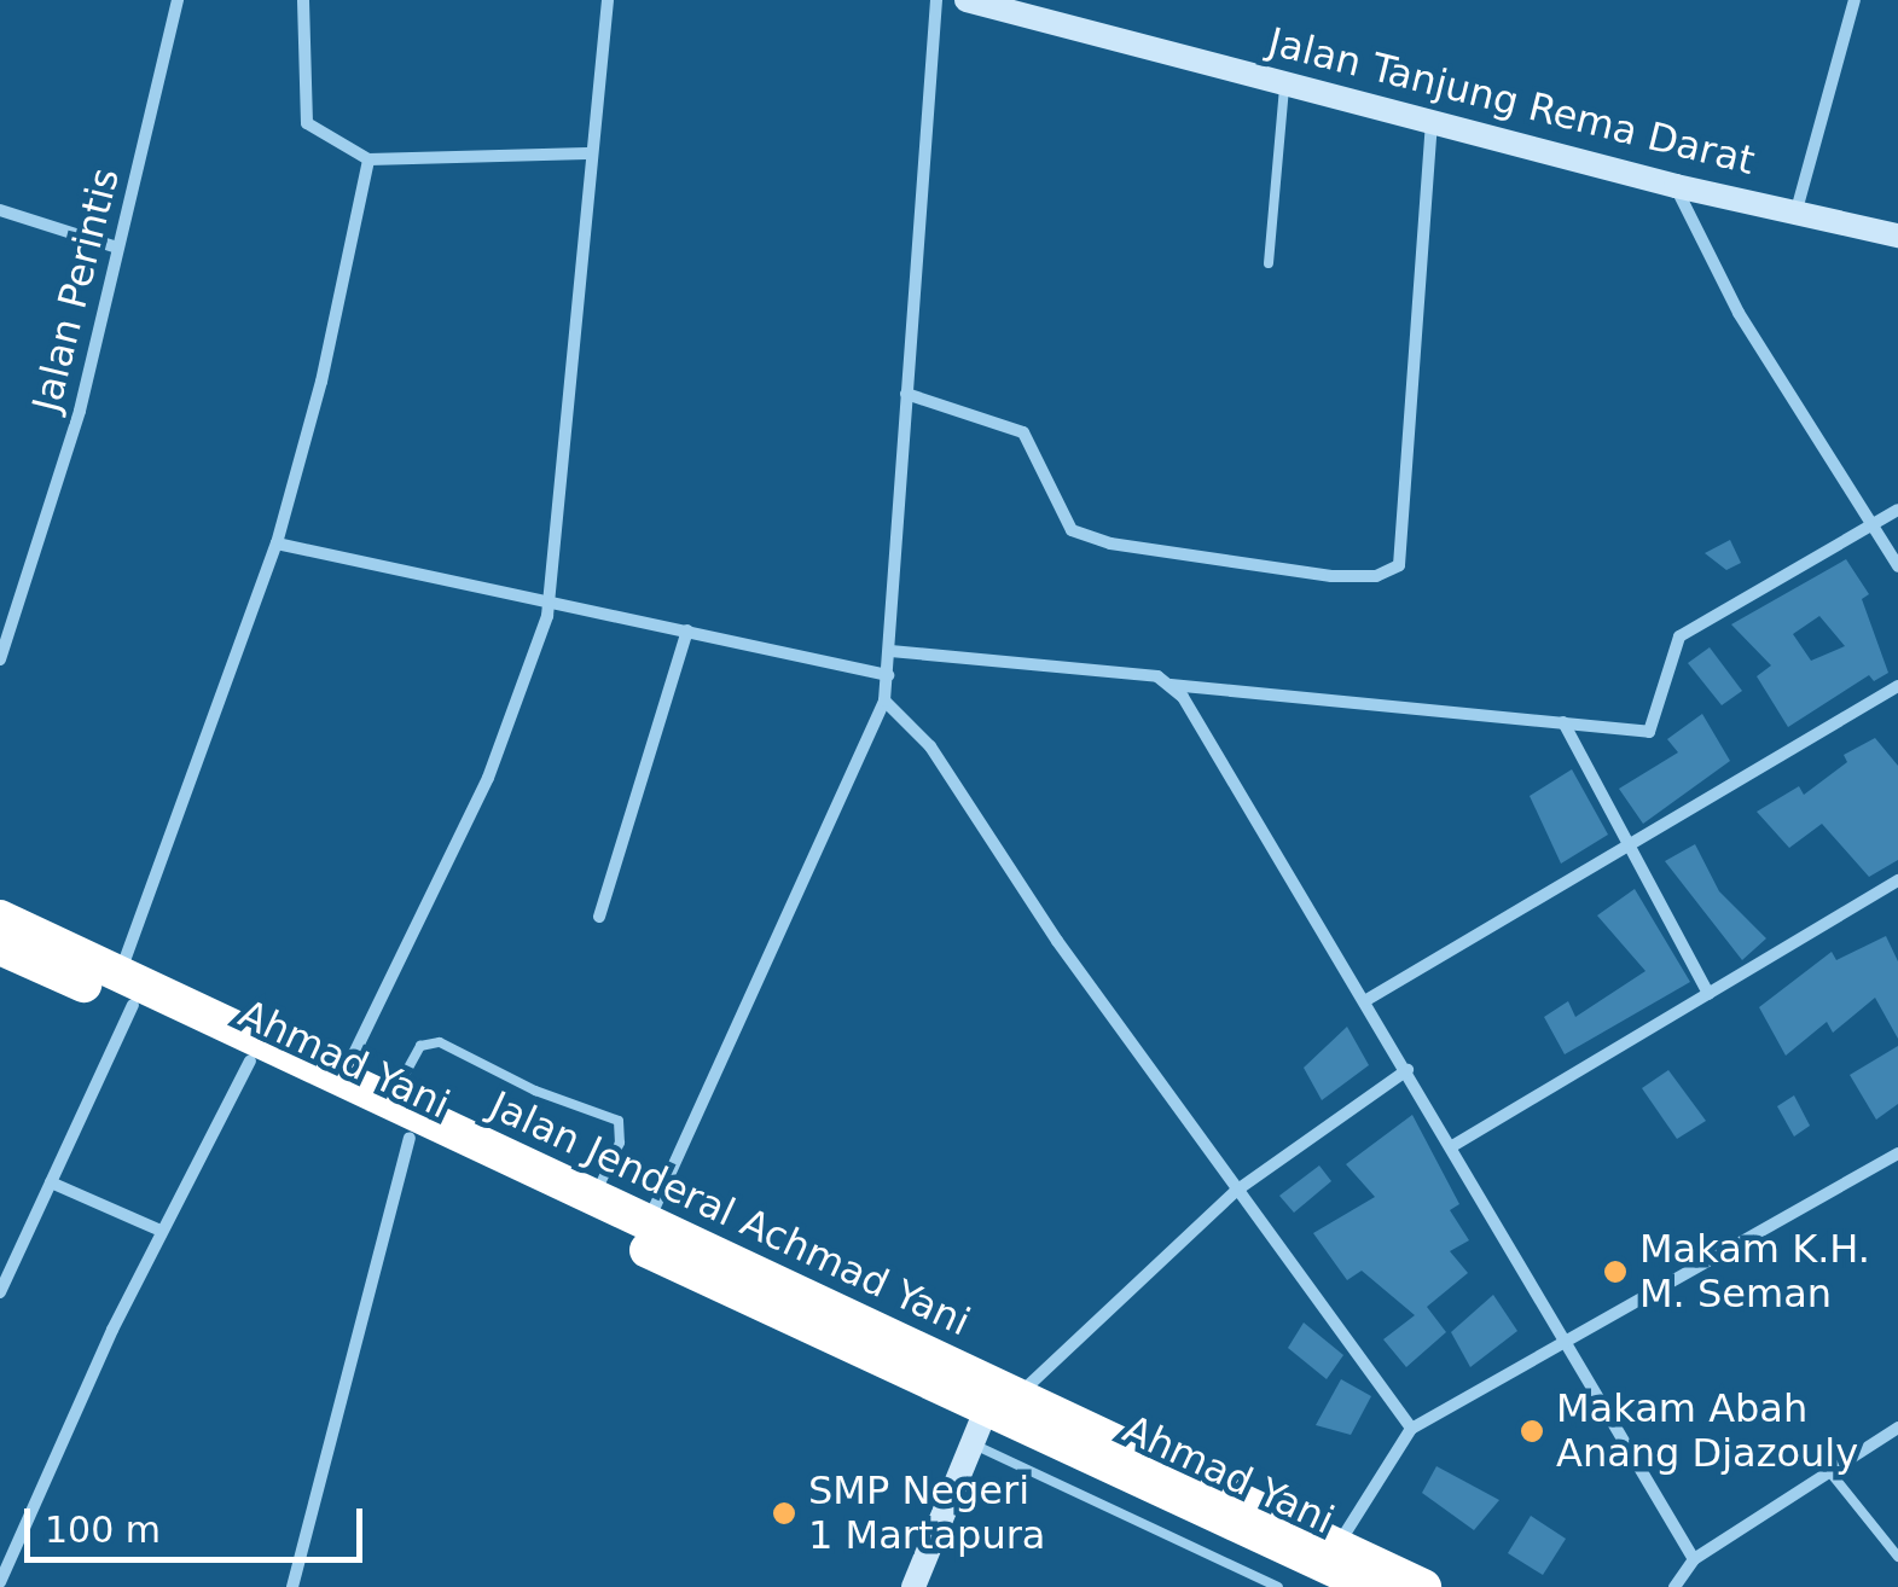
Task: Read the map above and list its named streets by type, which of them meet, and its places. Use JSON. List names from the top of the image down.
{
  "streets": {
    "highway": ["Ahmad Yani", "Jalan Jenderal Achmad Yani"],
    "street": ["Jalan Tanjung Rema Darat", "Jalan Perintis"]
  },
  "crossings": [
    ["Ahmad Yani", "Jalan Jenderal Achmad Yani"]
  ],
  "places": ["Makam K.H. M. Seman", "Makam Abah Anang Djazouly", "SMP Negeri 1 Martapura"],
  "scale_bar": "100 m"
}
